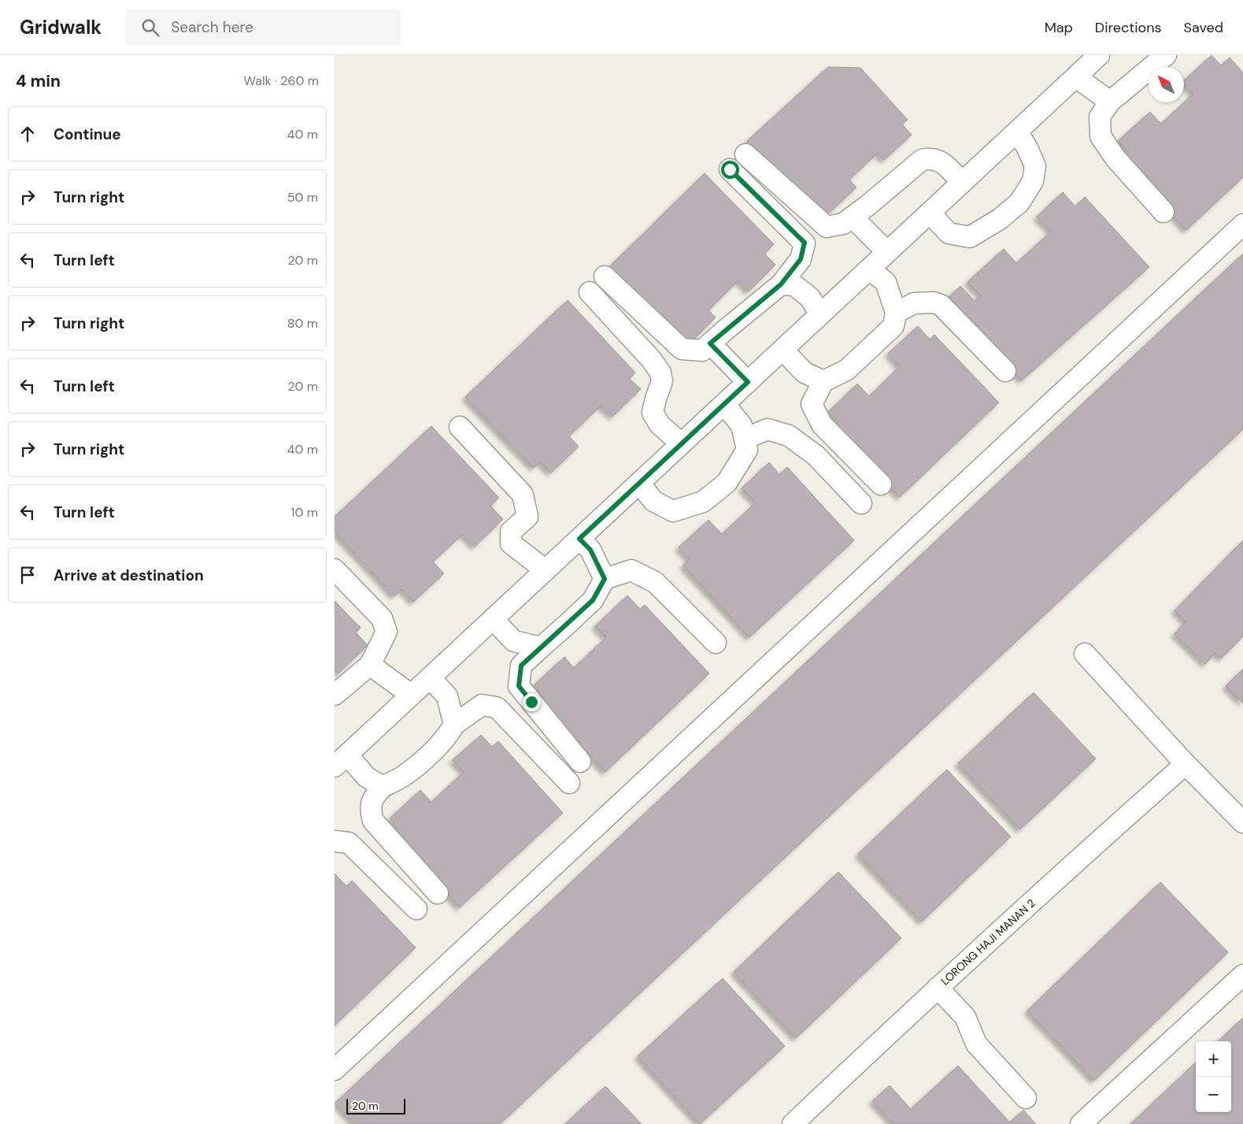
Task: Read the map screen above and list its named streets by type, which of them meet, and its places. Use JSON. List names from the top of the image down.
{
  "streets": {
    "street": ["LORONG HAJI MANAN 2"]
  },
  "scale_bar": "20 m",
  "north": "top left",
  "page": {
    "header": "Gridwalk",
    "search": "Search here",
    "nav": ["Map", "Directions", "Saved"],
    "heading": ["4 min", "Walk · 260 m"],
    "list": [
      ["Continue", "40 m"],
      ["Turn right", "50 m"],
      ["Turn left", "20 m"],
      ["Turn right", "80 m"],
      ["Turn left", "20 m"],
      ["Turn right", "40 m"],
      ["Turn left", "10 m"],
      "Arrive at destination"
    ],
    "map_buttons": ["+", "−"],
    "scale": "20 m"
  }
}
